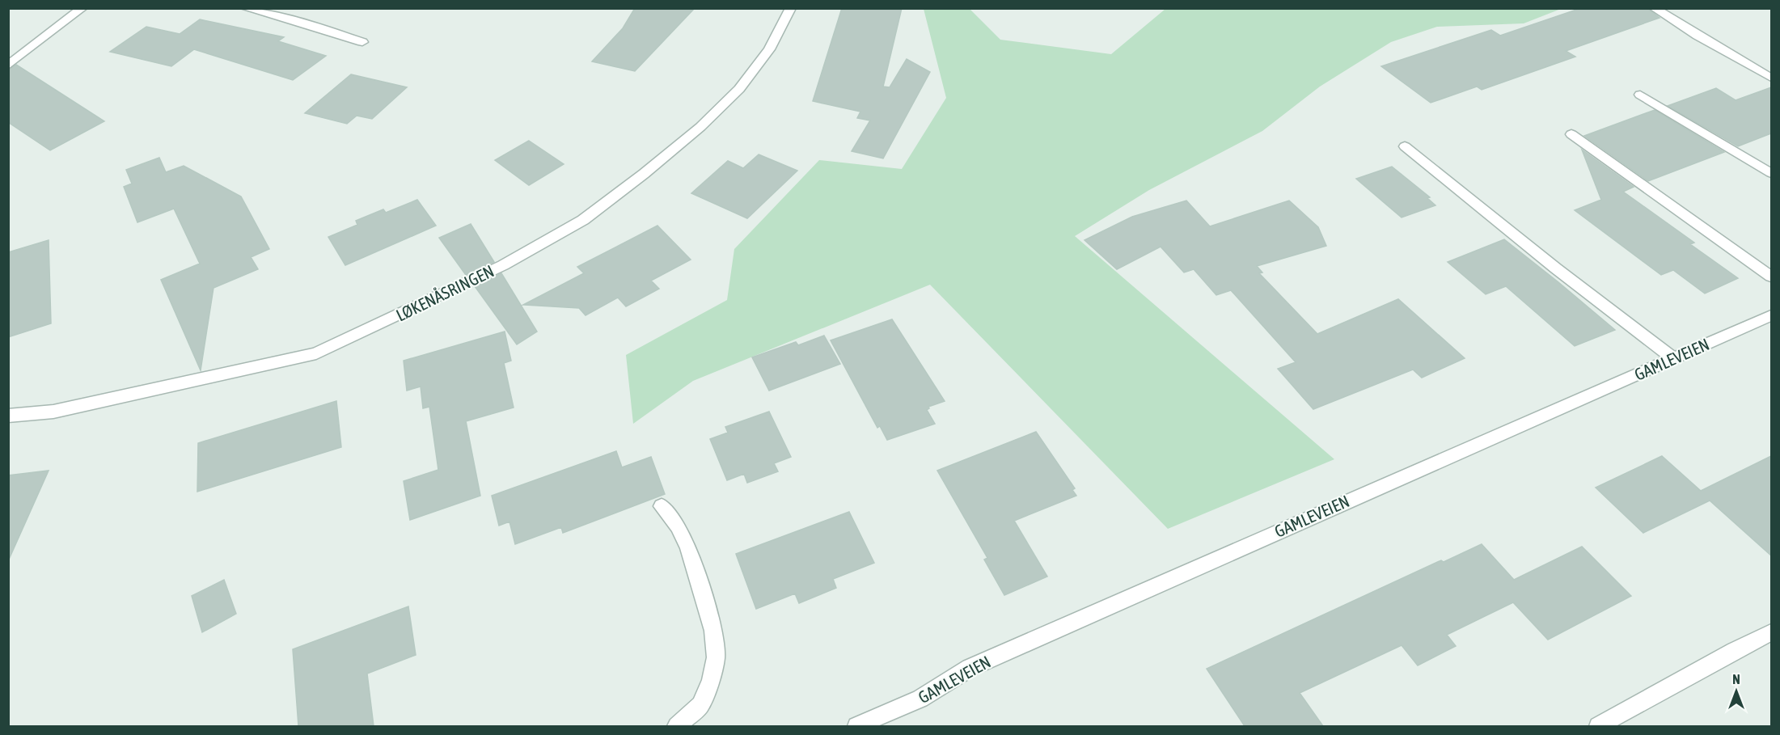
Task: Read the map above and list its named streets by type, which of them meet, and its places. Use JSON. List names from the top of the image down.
{
  "streets": {
    "street": ["LØKENÅSRINGEN", "GAMLEVEIEN"]
  },
  "north": "top"
}
